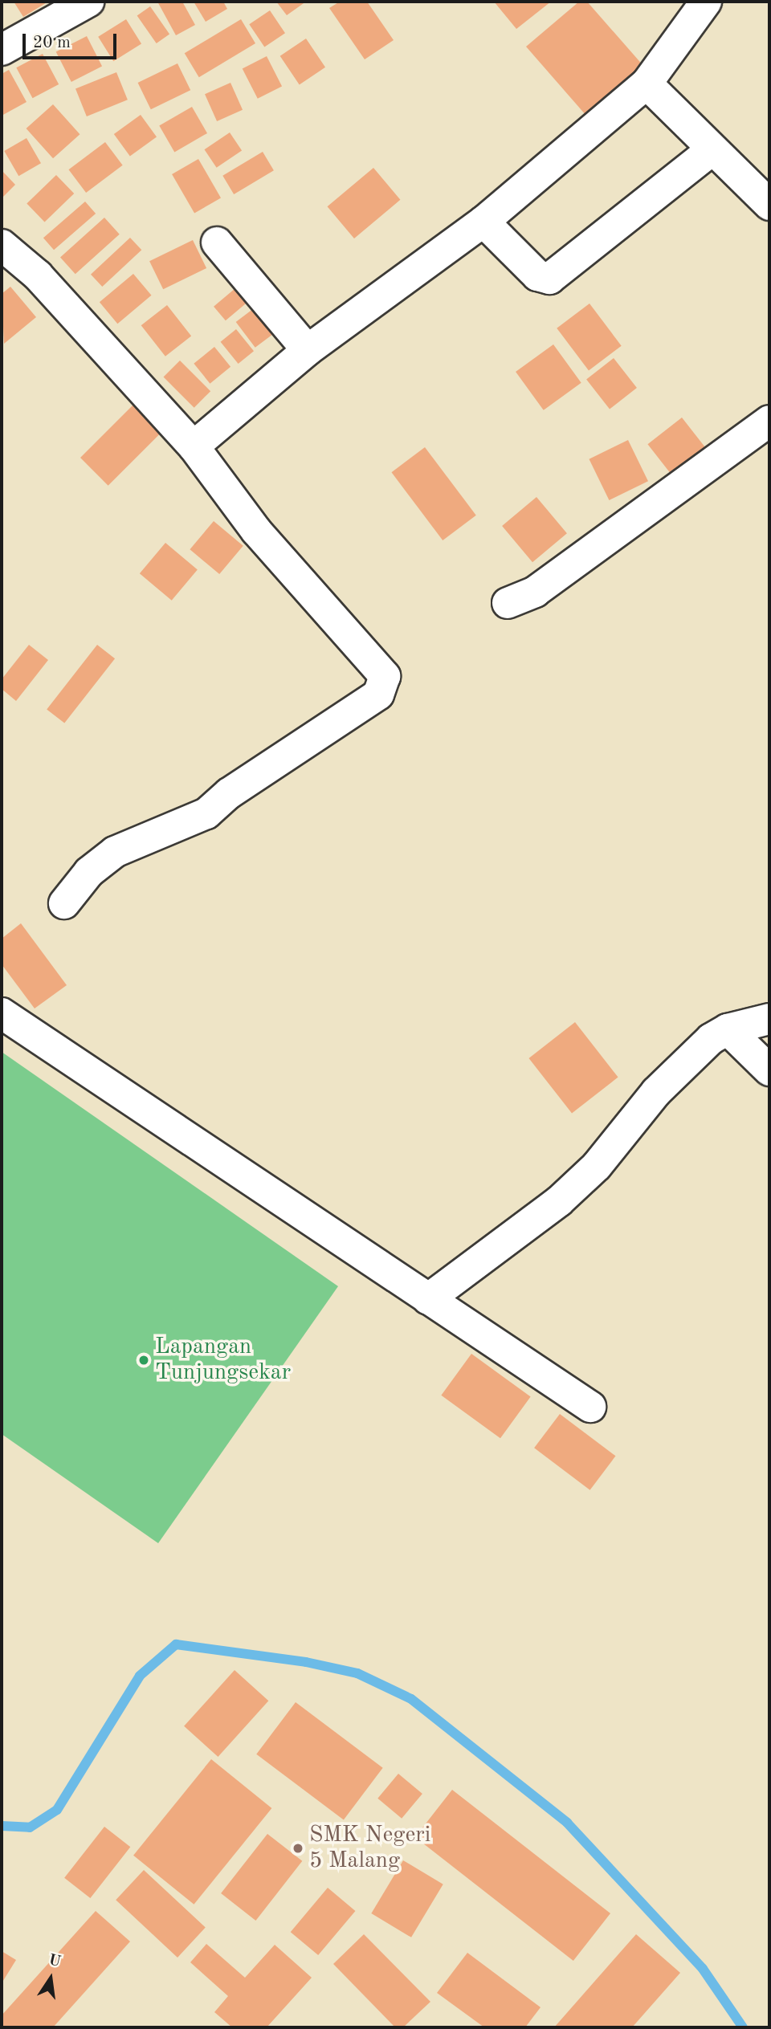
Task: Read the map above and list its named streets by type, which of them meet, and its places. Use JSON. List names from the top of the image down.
{
  "places": ["Lapangan Tunjungsekar", "SMK Negeri 5 Malang"],
  "scale_bar": "20 m",
  "north": "top"
}
